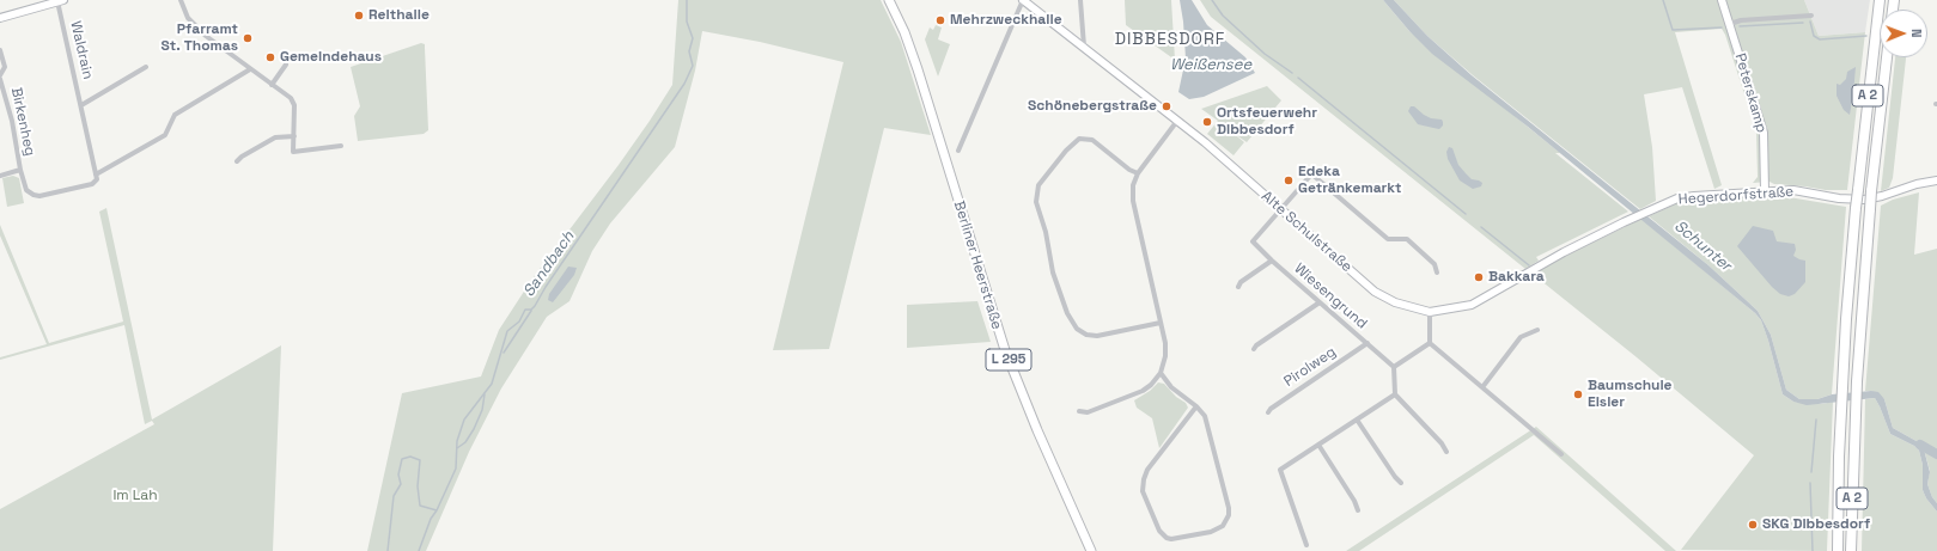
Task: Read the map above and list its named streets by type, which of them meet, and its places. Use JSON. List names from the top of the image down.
{
  "streets": {
    "highway": ["A 2"],
    "main road": ["Berliner Heerstraße", "L 295"],
    "street": [
      "Waldrain",
      "Peterskamp",
      "Birkenheg",
      "Hegerdorfstraße",
      "Alte Schulstraße",
      "Wiesengrund",
      "Pirolweg"
    ]
  },
  "crossings": [
    ["Waldrain", "Birkenheg"],
    ["Peterskamp", "Hegerdorfstraße"],
    ["Hegerdorfstraße", "Alte Schulstraße"],
    ["Alte Schulstraße", "Wiesengrund"],
    ["Wiesengrund", "Pirolweg"]
  ],
  "districts": ["DIBBESDORF"],
  "water": ["Weißensee", "Schunter", "Sandbach"],
  "parks": ["Im Lah"],
  "places": [
    "Reithalle",
    "Mehrzweckhalle",
    "Pfarramt St. Thomas",
    "Gemeindehaus",
    "Schönebergstraße",
    "Ortsfeuerwehr Dibbesdorf",
    "Edeka Getränkemarkt",
    "Bakkara",
    "Baumschule Eisler",
    "SKG Dibbesdorf"
  ],
  "north": "right"
}
